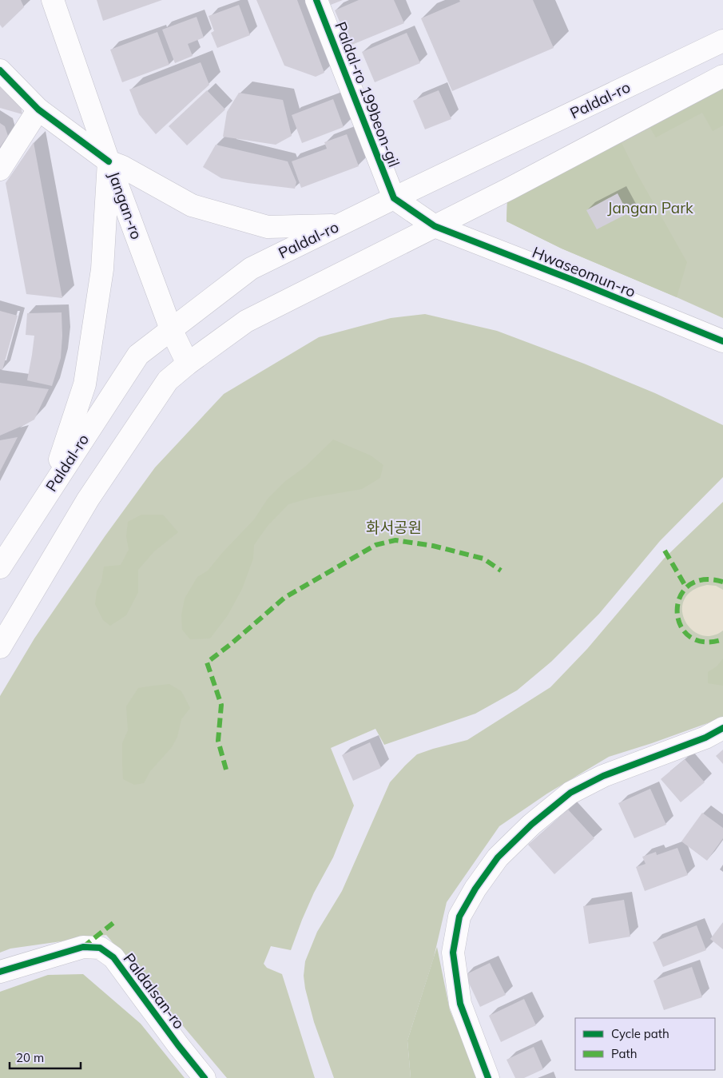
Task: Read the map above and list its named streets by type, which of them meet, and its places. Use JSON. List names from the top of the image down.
{
  "streets": {
    "main road": [
      "Paldal-ro 199beon-gil",
      "Paldal-ro",
      "Jangan-ro",
      "Hwaseomun-ro",
      "Paldalsan-ro"
    ]
  },
  "crossings": [
    ["Paldal-ro 199beon-gil", "Paldal-ro"],
    ["Paldal-ro 199beon-gil", "Hwaseomun-ro"],
    ["Paldal-ro", "Jangan-ro"],
    ["Paldal-ro", "Hwaseomun-ro"]
  ],
  "parks": ["Jangan Park", "화서공원"],
  "legend": ["Cycle path", "Path"],
  "scale_bar": "20 m"
}
